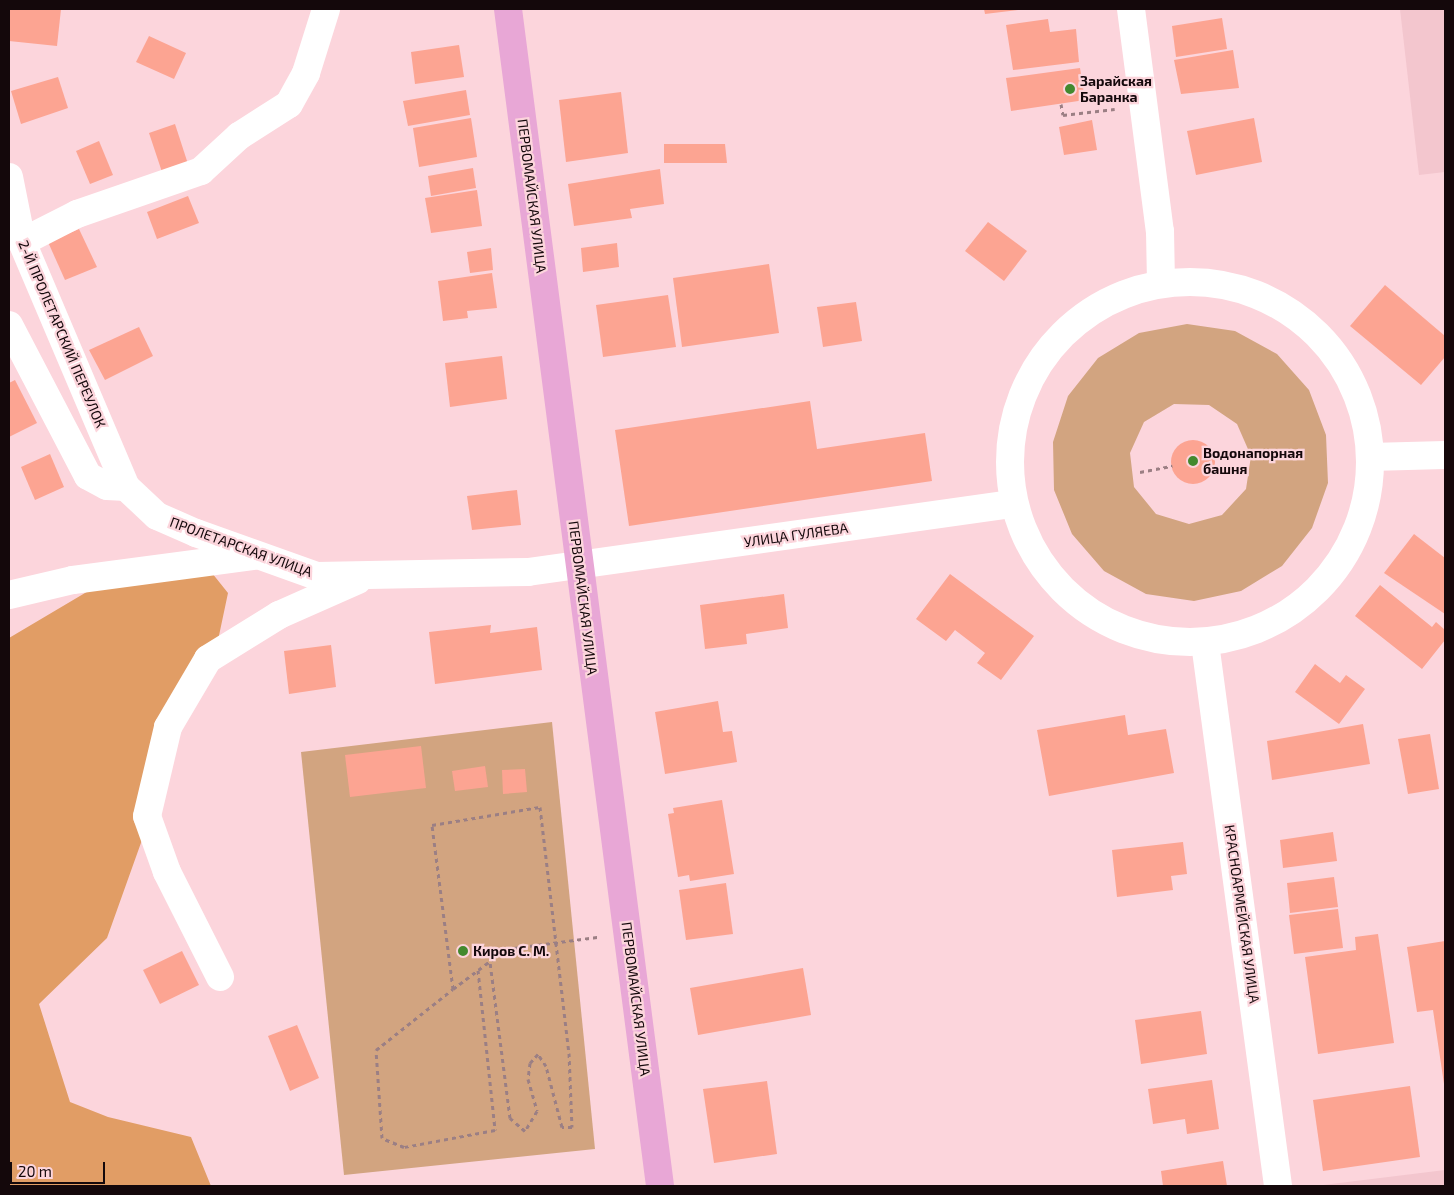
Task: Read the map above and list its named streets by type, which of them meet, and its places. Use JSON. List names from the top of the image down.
{
  "streets": {
    "main road": ["ПЕРВОМАЙСКАЯ УЛИЦА"],
    "street": [
      "2-Й ПРОЛЕТАРСКИЙ ПЕРЕУЛОК",
      "УЛИЦА ГУЛЯЕВА",
      "ПРОЛЕТАРСКАЯ УЛИЦА",
      "КРАСНОАРМЕЙСКАЯ УЛИЦА"
    ]
  },
  "crossings": [
    ["ПЕРВОМАЙСКАЯ УЛИЦА", "УЛИЦА ГУЛЯЕВА"],
    ["ПЕРВОМАЙСКАЯ УЛИЦА", "ПРОЛЕТАРСКАЯ УЛИЦА"],
    ["2-Й ПРОЛЕТАРСКИЙ ПЕРЕУЛОК", "ПРОЛЕТАРСКАЯ УЛИЦА"],
    ["УЛИЦА ГУЛЯЕВА", "ПРОЛЕТАРСКАЯ УЛИЦА"]
  ],
  "places": ["Зарайская Баранка", "Водонапорная башня", "Киров С. М."],
  "scale_bar": "20 m"
}
